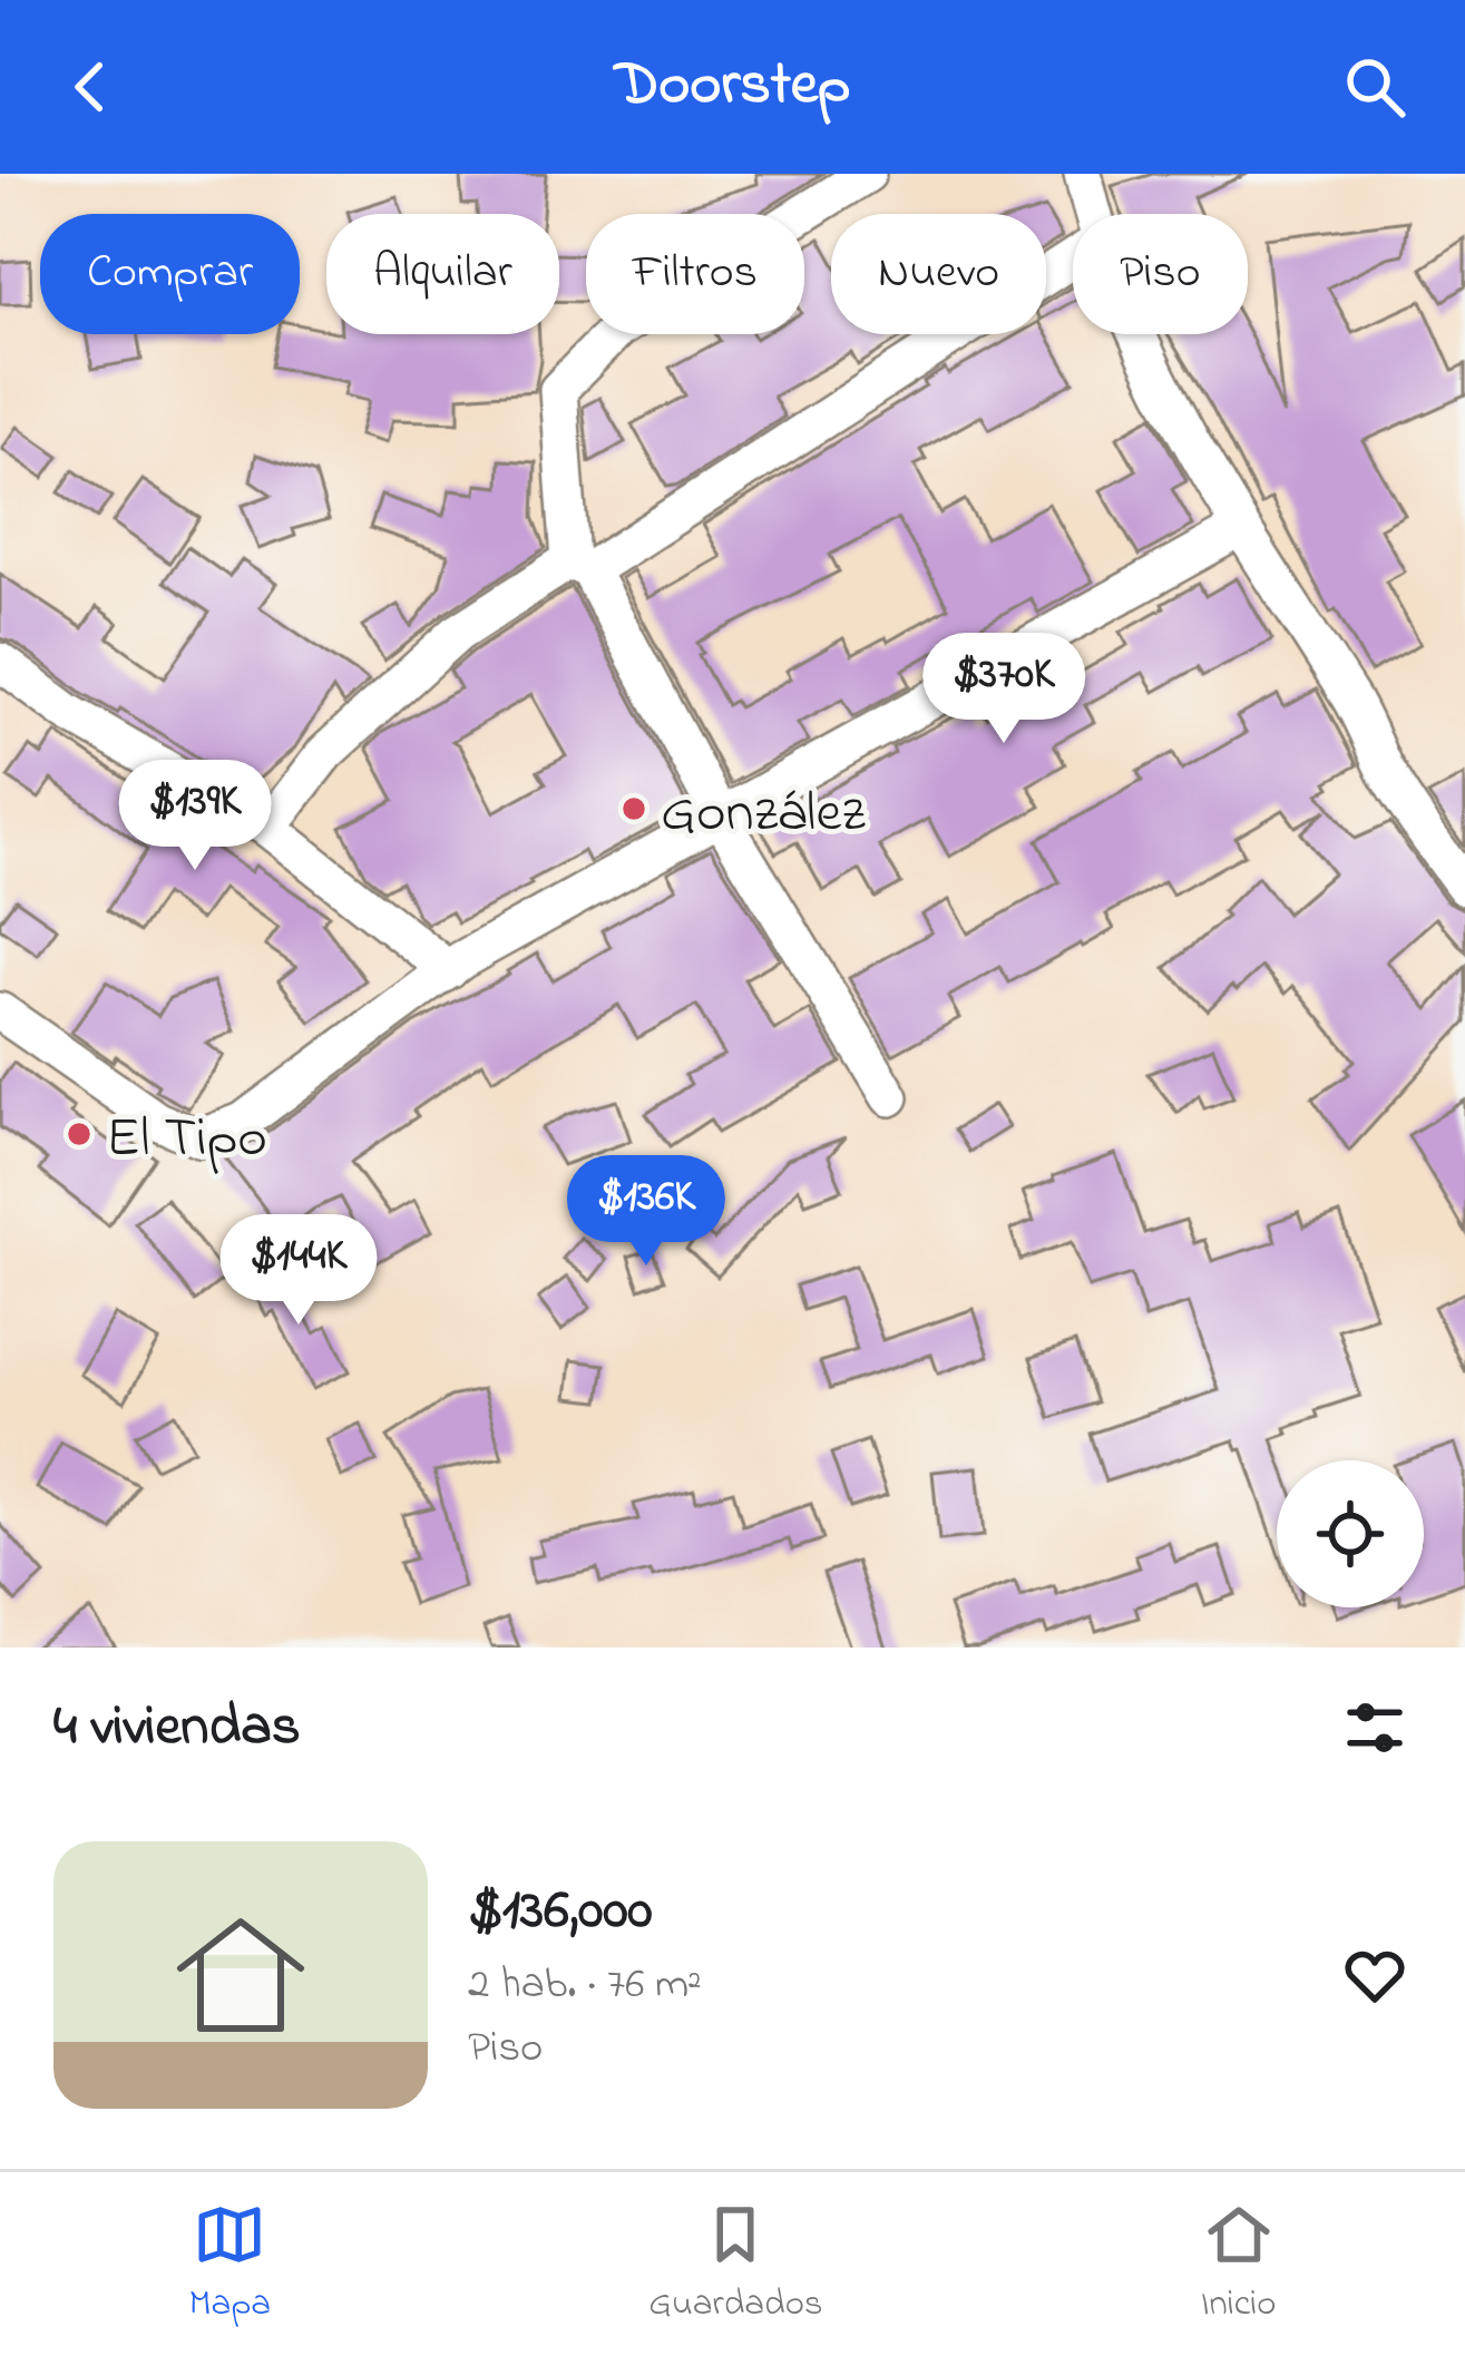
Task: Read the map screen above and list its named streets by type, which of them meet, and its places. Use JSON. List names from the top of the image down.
{
  "places": ["González", "El Tipo"],
  "page": {
    "header": "Doorstep",
    "chip": [
      "Comprar",
      "Alquilar",
      "Filtros",
      "Nuevo",
      "Piso"
    ],
    "price": [
      "$370K",
      "$139K",
      "$136K",
      "$144K"
    ],
    "heading": "4 viviendas",
    "list": [
      {
        "name": "$136,000",
        "note": "2 hab. · 76 m² · Piso"
      }
    ],
    "tabs": ["Mapa", "Guardados", "Inicio"]
  }
}
